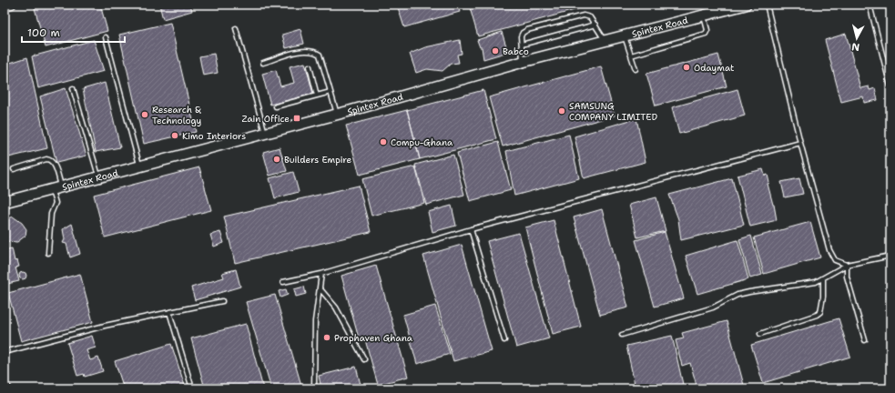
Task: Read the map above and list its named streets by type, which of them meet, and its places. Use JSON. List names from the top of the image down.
{
  "streets": {
    "main road": ["Spintex Road"]
  },
  "places": {
    "other": [
      "Babco",
      "Odaymat",
      "SAMSUNG COMPANY LIMITED",
      "Research & Technology",
      "Kimo Interiors",
      "Compu-Ghana",
      "Builders Empire",
      "Prophaven Ghana"
    ],
    "transit": ["Zain Office"]
  },
  "scale_bar": "100 m",
  "north": "bottom"
}
